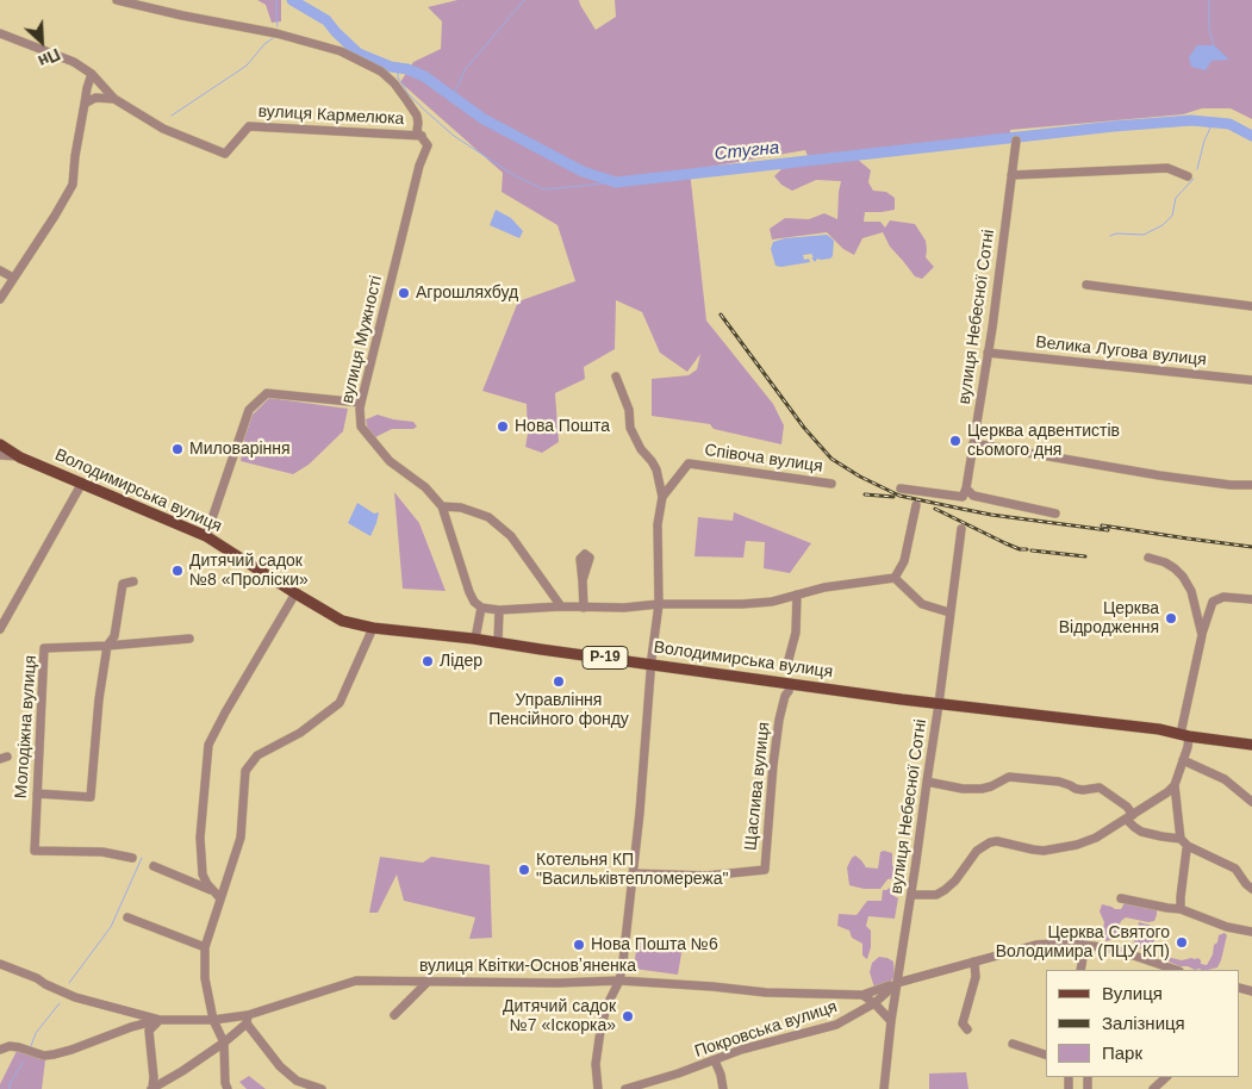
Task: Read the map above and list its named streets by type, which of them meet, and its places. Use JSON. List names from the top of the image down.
{
  "streets": {
    "main road": ["Володимирська вулиця", "Р-19"],
    "street": [
      "вулиця Кармелюка",
      "вулиця Небесної Сотні",
      "вулиця Мужності",
      "Велика Лугова вулиця",
      "Співоча вулиця",
      "Молодіжна вулиця",
      "Щаслива вулиця",
      "вулиця Квітки-Основʼяненка",
      "Покровська вулиця"
    ]
  },
  "crossings": [
    ["вулиця Кармелюка", "вулиця Мужності"],
    ["вулиця Небесної Сотні", "Велика Лугова вулиця"],
    ["вулиця Небесної Сотні", "Володимирська вулиця"],
    ["вулиця Небесної Сотні", "Покровська вулиця"],
    ["Співоча вулиця", "Володимирська вулиця"],
    ["Володимирська вулиця", "Щаслива вулиця"]
  ],
  "water": ["Стугна"],
  "places": [
    "Агрошляхбуд",
    "Нова Пошта",
    "Церква адвентистів сьомого дня",
    "Миловаріння",
    "Дитячий садок №8 «Проліски»",
    "Церква Відродження",
    "Лідер",
    "Управління Пенсійного фонду",
    "Котельня КП \"Васильківтепломережа\"",
    "Церква Святого Володимира (ПЦУ КП)",
    "Нова Пошта №6",
    "Дитячий садок №7 «Іскорка»"
  ],
  "legend": ["Вулиця", "Залізниця", "Парк"],
  "north": "bottom right"
}
